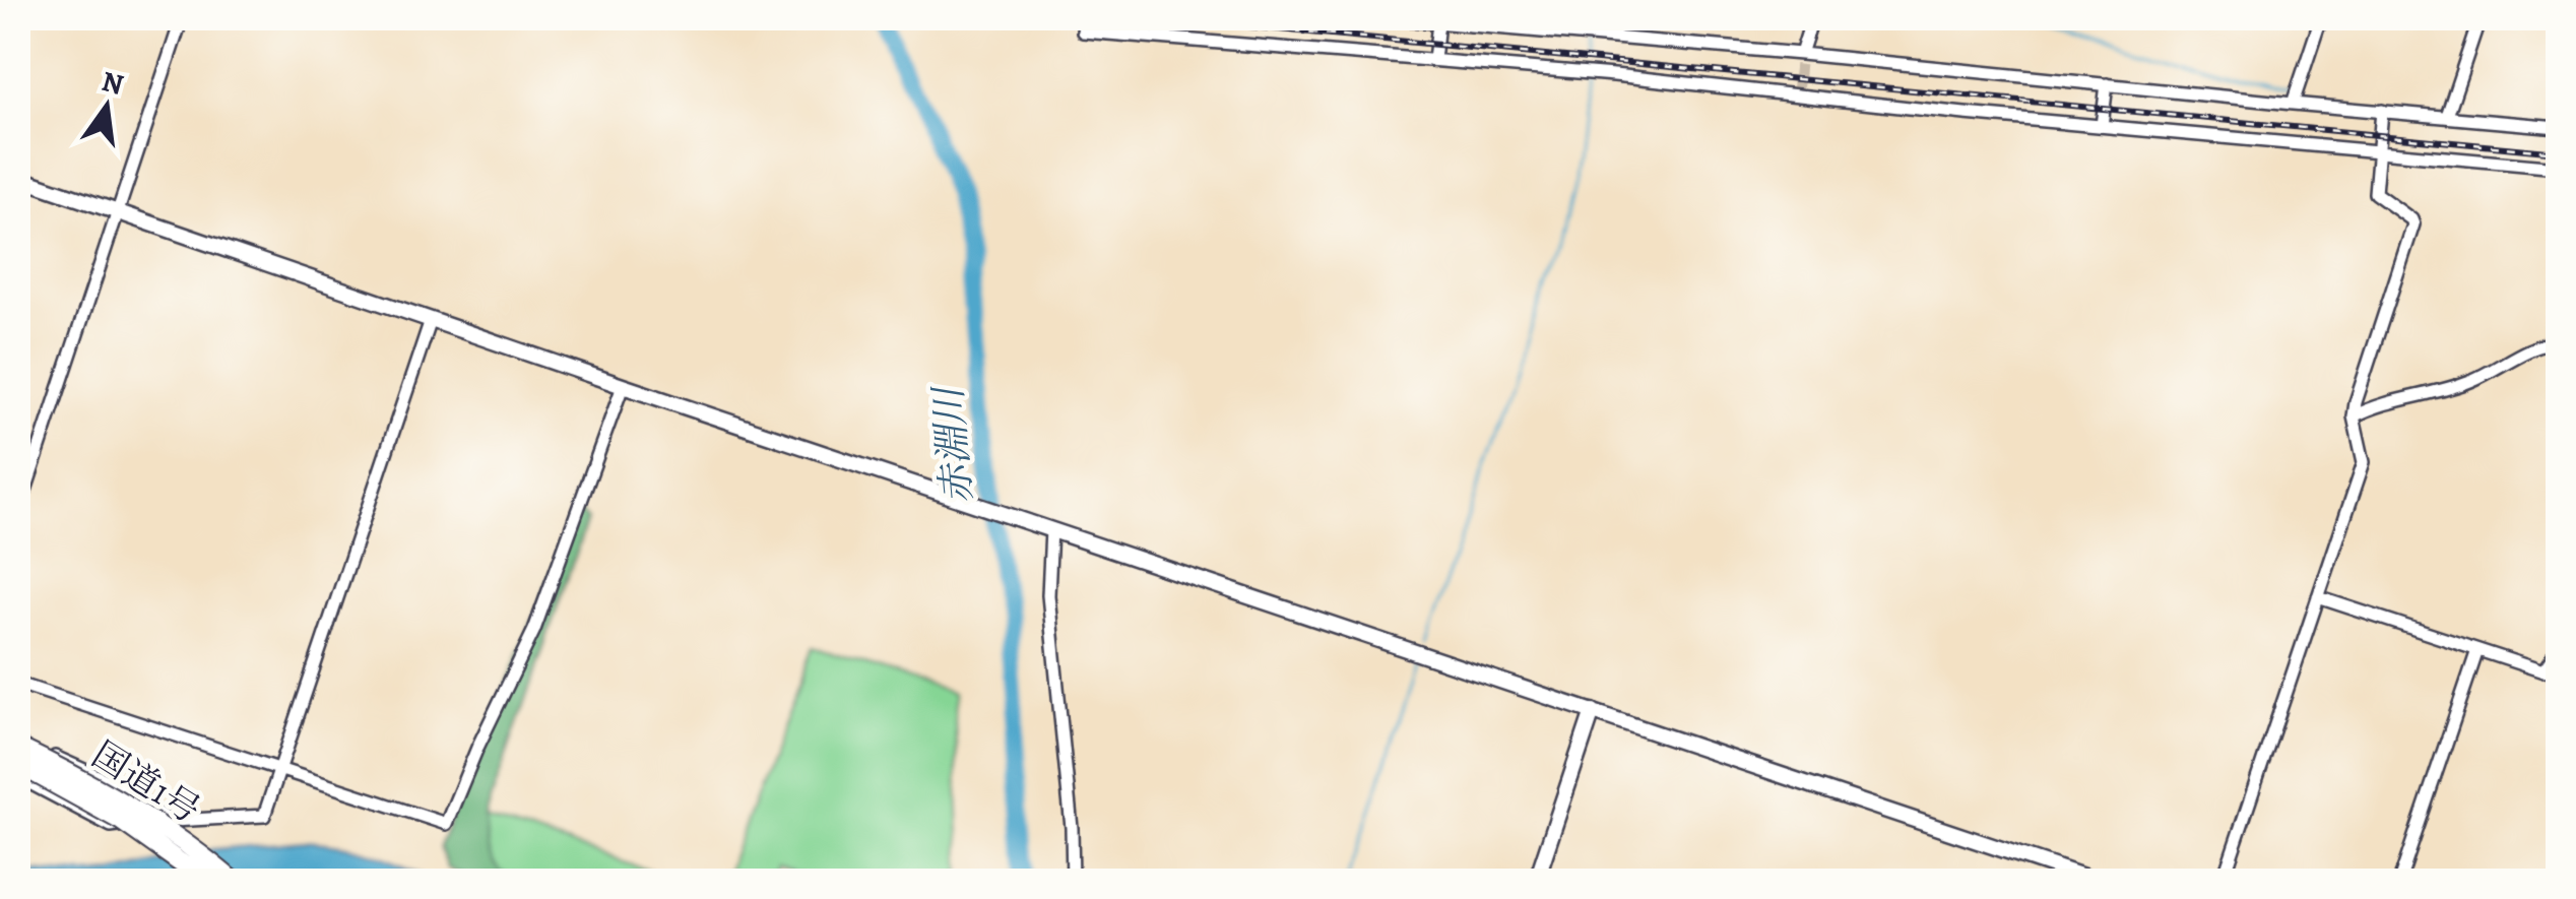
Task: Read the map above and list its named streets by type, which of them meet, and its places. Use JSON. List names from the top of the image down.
{
  "streets": {
    "highway": ["国道1号"]
  },
  "water": ["赤淵川"],
  "north": "top"
}
